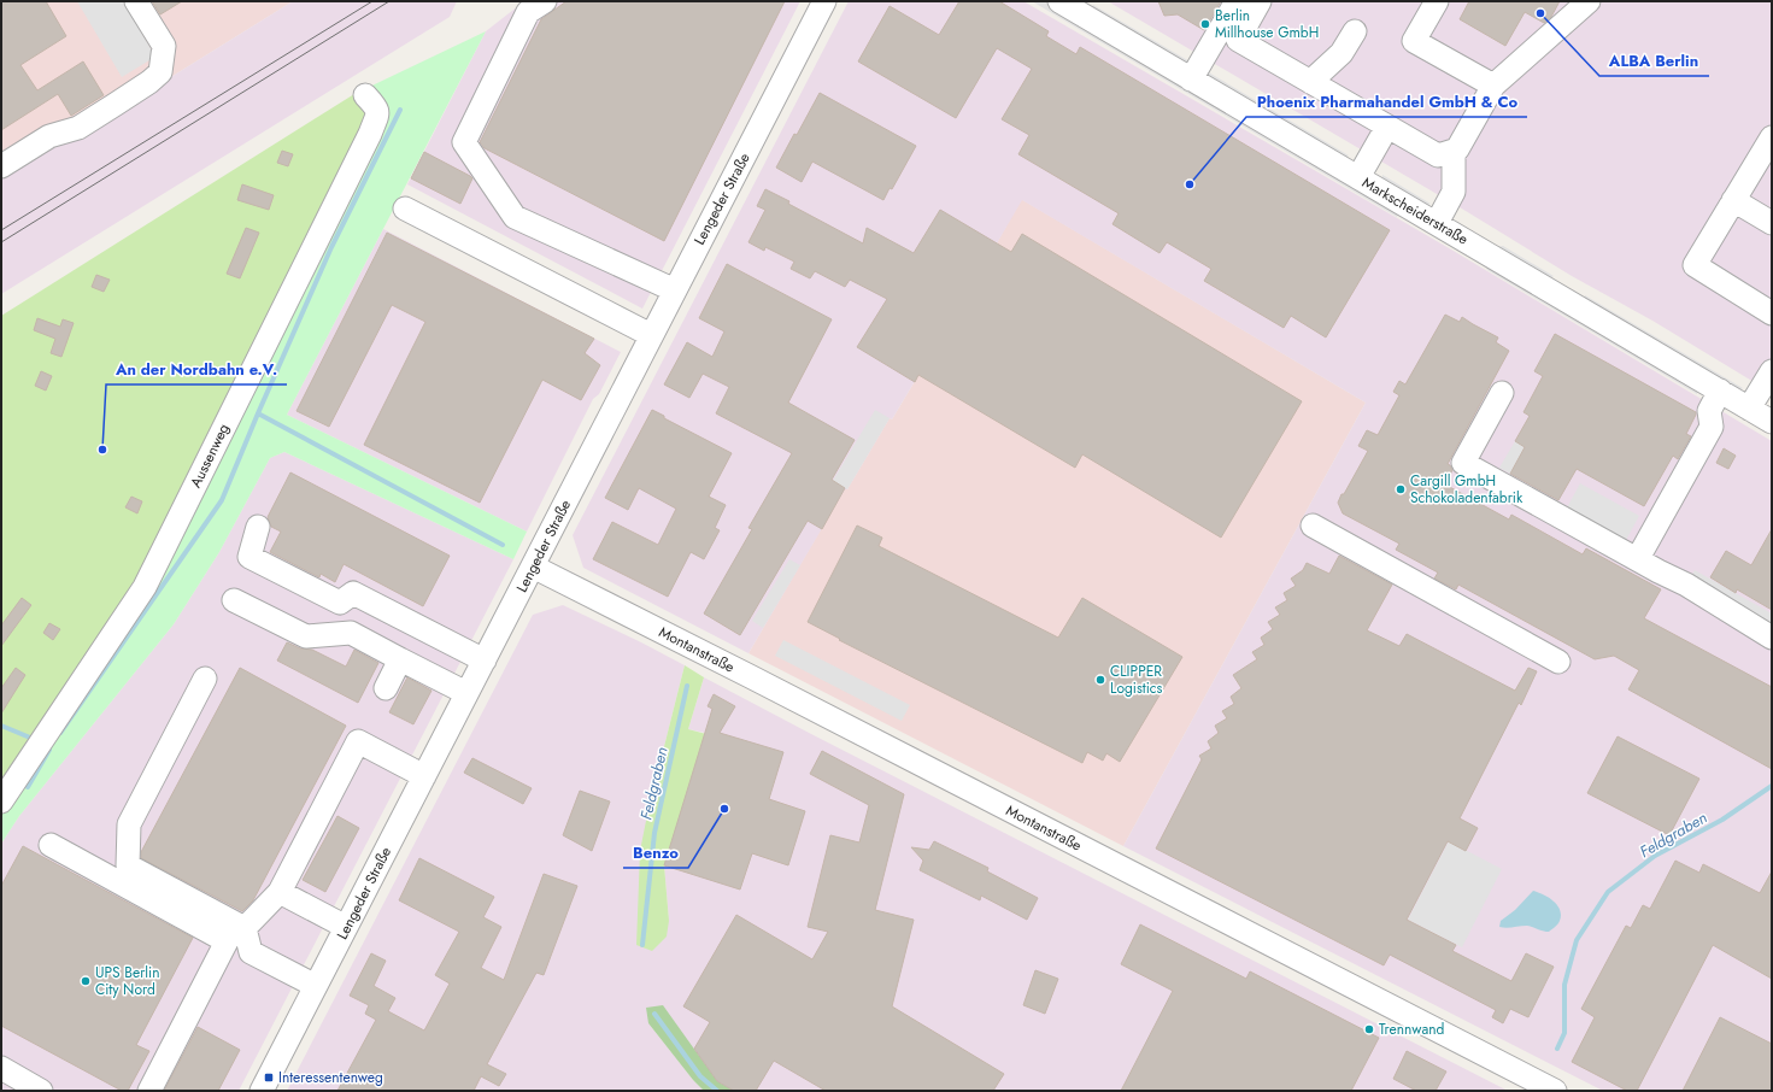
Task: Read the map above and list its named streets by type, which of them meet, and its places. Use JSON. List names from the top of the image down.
{
  "streets": {
    "street": [
      "Lengeder Straße",
      "Markscheiderstraße",
      "Aussenweg",
      "Montanstraße"
    ]
  },
  "crossings": [
    ["Lengeder Straße", "Montanstraße"]
  ],
  "water": ["Feldgraben"],
  "places": {
    "other": [
      "ALBA Berlin",
      "Berlin Millhouse GmbH",
      "Phoenix Pharmahandel GmbH & Co",
      "An der Nordbahn e.V.",
      "Cargill GmbH Schokoladenfabrik",
      "CLIPPER Logistics",
      "Benzo",
      "UPS Berlin City Nord",
      "Trennwand"
    ],
    "transit": ["Interessentenweg"]
  }
}
